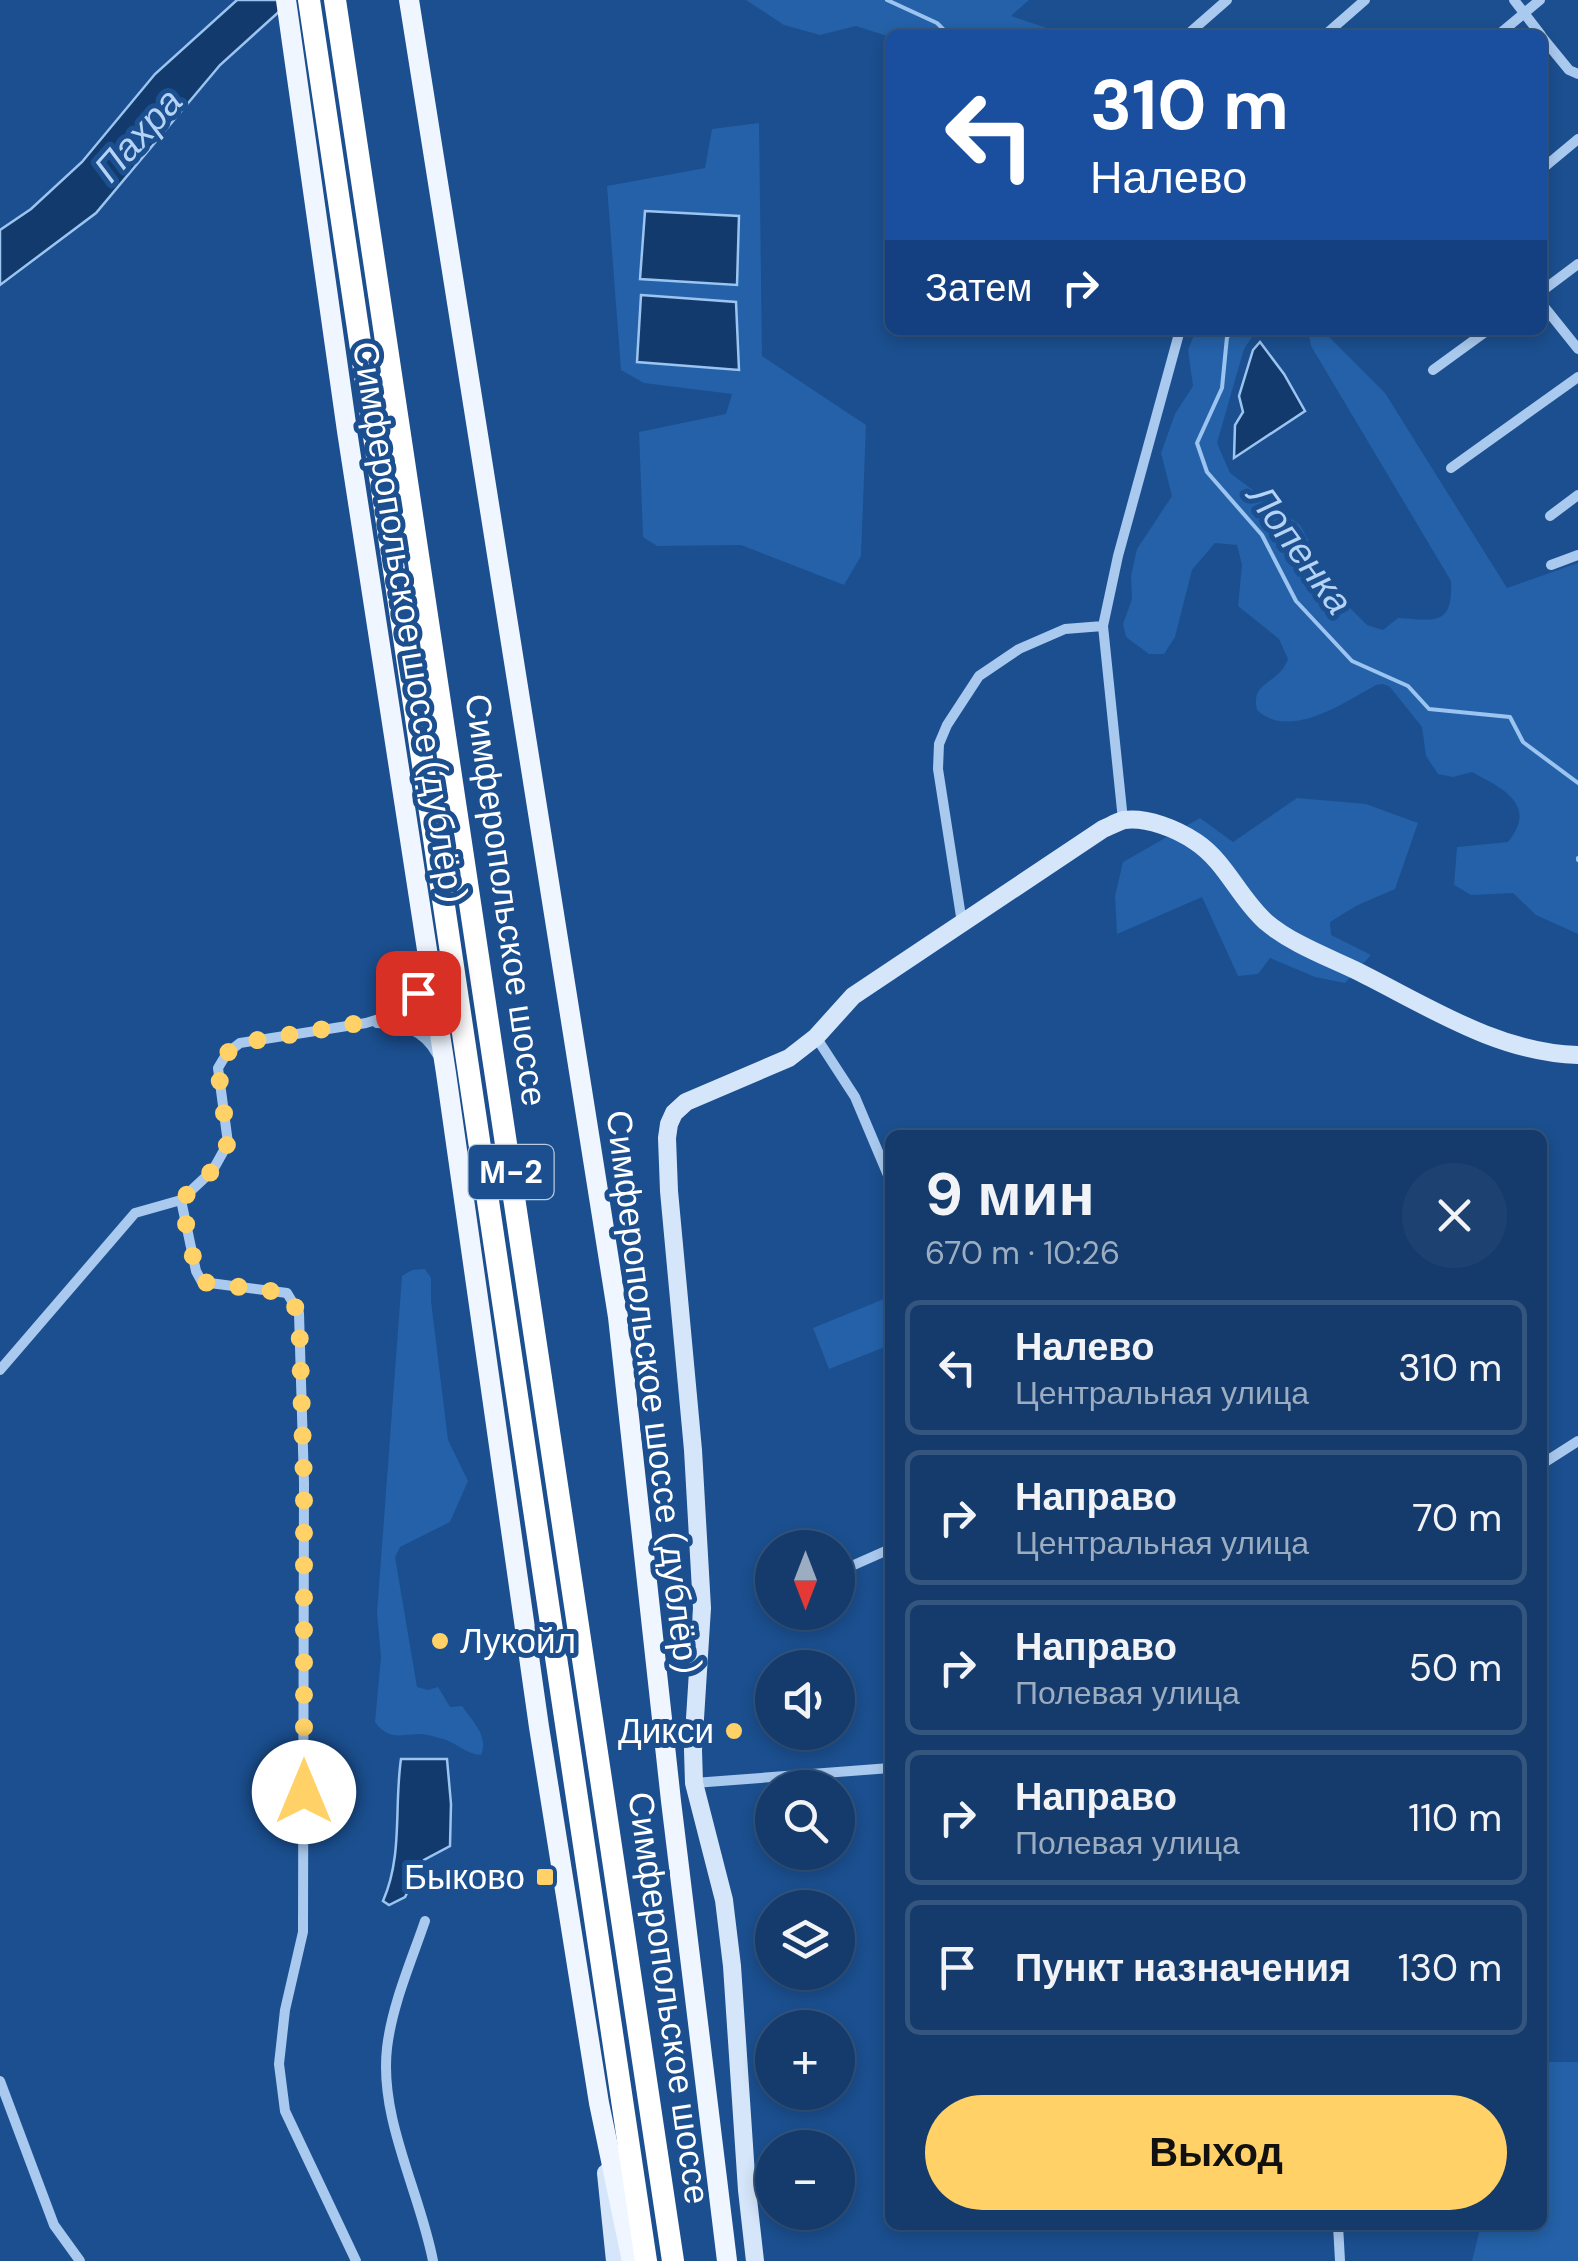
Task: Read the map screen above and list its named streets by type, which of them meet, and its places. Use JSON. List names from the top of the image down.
{
  "streets": {
    "highway": ["Симферопольское шоссе", "М-2"],
    "main road": ["Симферопольское шоссе (дублёр)"]
  },
  "water": ["Пахра", "Лопенка"],
  "places": {
    "other": ["Лукойл", "Дикси"],
    "transit": ["Быково"]
  },
  "north": "bottom",
  "page": {
    "turn": ["310 m", "Налево"],
    "then": "Затем",
    "heading": ["9 мин", "670 m · 10:26"],
    "list": [
      {
        "name": "Налево",
        "note": "Центральная улица",
        "value": "310 m"
      },
      {
        "name": "Направо",
        "note": "Центральная улица",
        "value": "70 m"
      },
      {
        "name": "Направо",
        "note": "Полевая улица",
        "value": "50 m"
      },
      {
        "name": "Направо",
        "note": "Полевая улица",
        "value": "110 m"
      },
      {
        "name": "Пункт назначения",
        "value": "130 m"
      }
    ],
    "map_buttons": ["+", "−"],
    "buttons": "Выход"
  }
}
